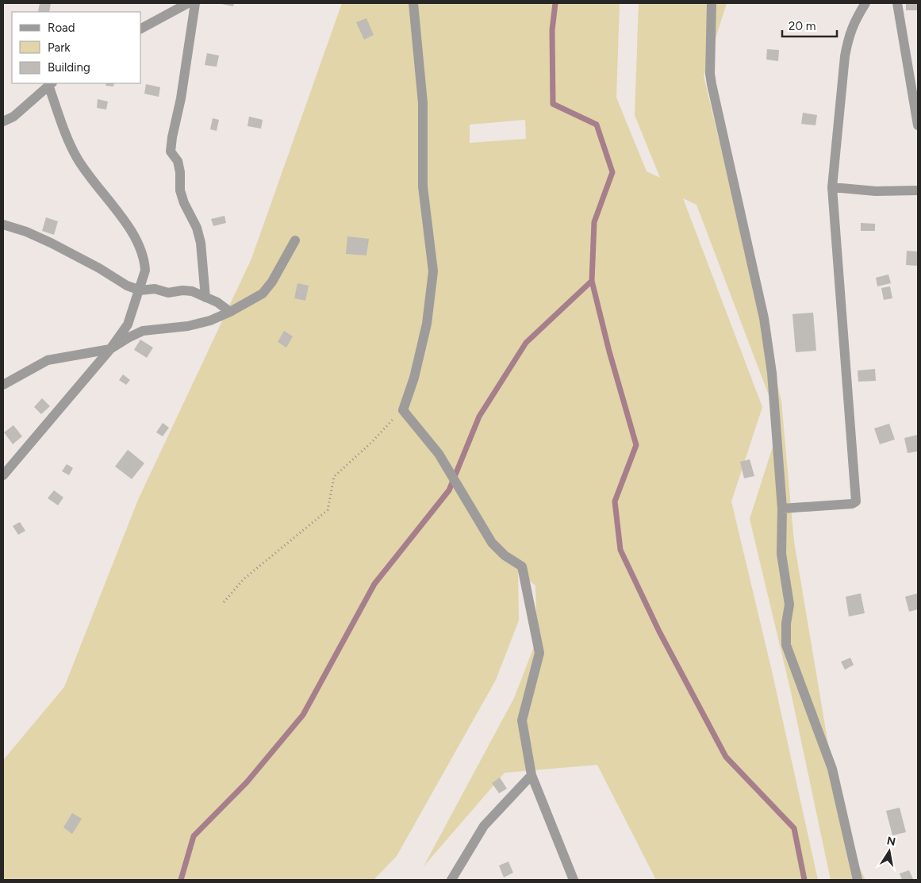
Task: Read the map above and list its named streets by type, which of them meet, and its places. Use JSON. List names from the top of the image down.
{
  "legend": ["Road", "Park", "Building"],
  "scale_bar": "20 m",
  "north": "top"
}
